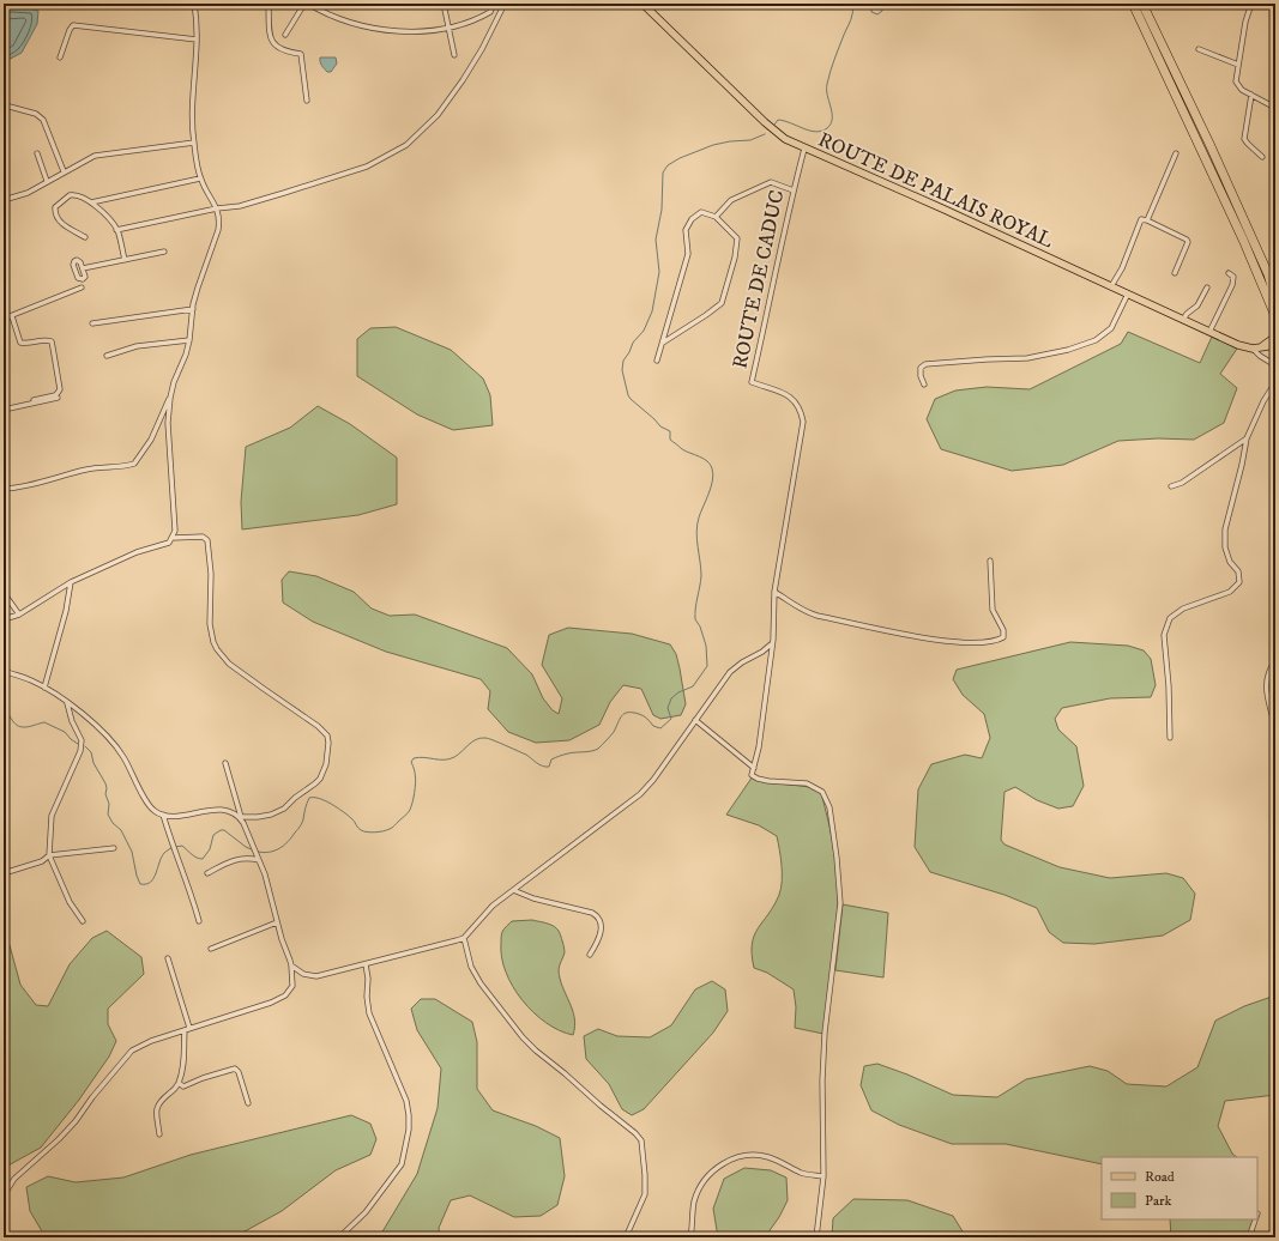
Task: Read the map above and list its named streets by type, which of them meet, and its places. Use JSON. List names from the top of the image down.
{
  "streets": {
    "main road": ["ROUTE DE PALAIS ROYAL"],
    "street": ["ROUTE DE CADUC"]
  },
  "crossings": [
    ["ROUTE DE PALAIS ROYAL", "ROUTE DE CADUC"]
  ],
  "legend": ["Road", "Park"]
}
